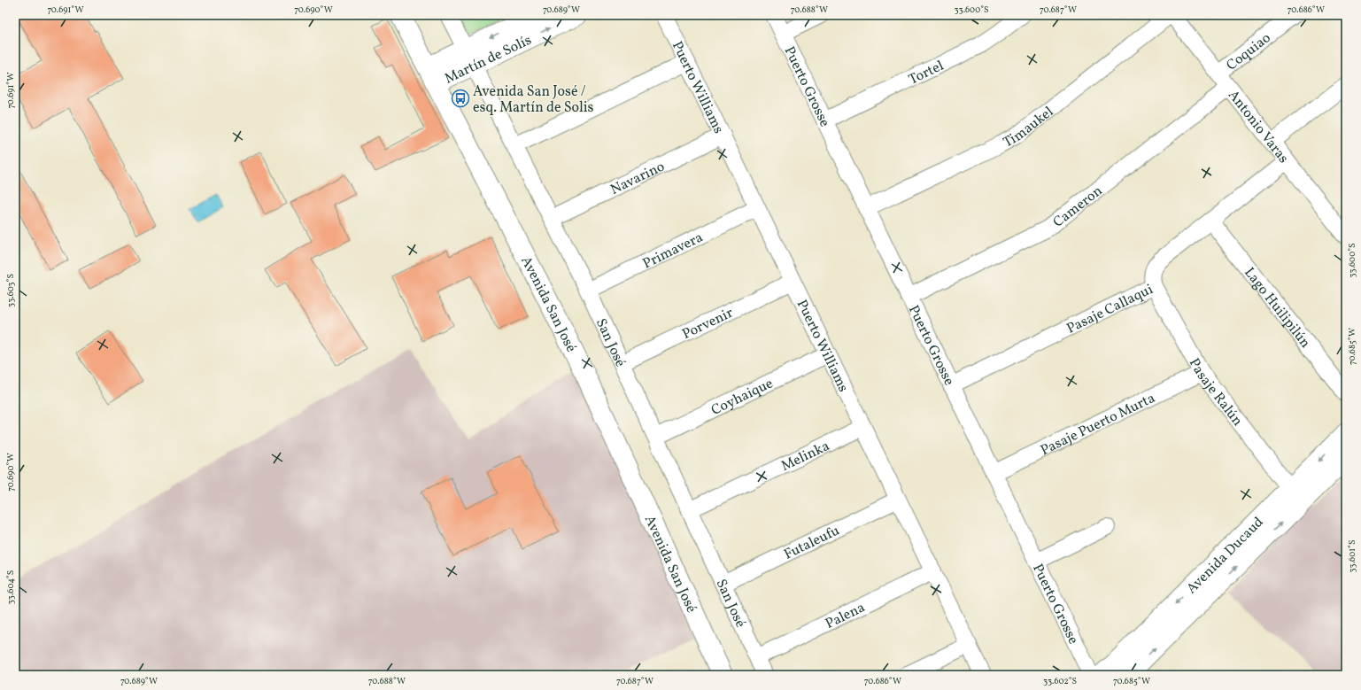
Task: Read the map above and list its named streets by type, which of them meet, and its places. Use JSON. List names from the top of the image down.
{
  "streets": {
    "street": [
      "Coquiao",
      "Martín de Solís",
      "Tortel",
      "Puerto Grosse",
      "Puerto Williams",
      "Timaukel",
      "Antonio Varas",
      "Navarino",
      "Cameron",
      "Primavera",
      "Avenida San José",
      "Pasaje Callaqui",
      "Lago Huilipilún",
      "Porvenir",
      "San José",
      "Pasaje Ralún",
      "Coyhaique",
      "Pasaje Puerto Murta",
      "Melinka",
      "Futaleufu",
      "Avenida Ducaud",
      "Palena"
    ]
  },
  "crossings": [
    ["Coquiao", "Antonio Varas"],
    ["Martín de Solís", "Avenida San José"],
    ["Martín de Solís", "San José"],
    ["Tortel", "Puerto Grosse"],
    ["Puerto Grosse", "Timaukel"],
    ["Puerto Grosse", "Cameron"],
    ["Puerto Grosse", "Pasaje Callaqui"],
    ["Puerto Grosse", "Pasaje Puerto Murta"],
    ["Puerto Williams", "Navarino"],
    ["Puerto Williams", "Primavera"],
    ["Puerto Williams", "Porvenir"],
    ["Puerto Williams", "Coyhaique"],
    ["Puerto Williams", "Melinka"],
    ["Puerto Williams", "Futaleufu"],
    ["Puerto Williams", "Palena"],
    ["Timaukel", "Antonio Varas"],
    ["Antonio Varas", "Cameron"],
    ["Antonio Varas", "Pasaje Callaqui"],
    ["Navarino", "San José"],
    ["Primavera", "San José"],
    ["Pasaje Callaqui", "Lago Huilipilún"],
    ["Pasaje Callaqui", "Pasaje Ralún"],
    ["Porvenir", "San José"],
    ["San José", "Coyhaique"],
    ["San José", "Melinka"],
    ["San José", "Futaleufu"],
    ["San José", "Palena"],
    ["Pasaje Ralún", "Pasaje Puerto Murta"],
    ["Pasaje Ralún", "Avenida Ducaud"]
  ],
  "places": {
    "bus stop": ["Avenida San José / esq. Martín de Solis"]
  },
  "coordinates": [
    "70.691°W",
    "70.690°W",
    "70.689°W",
    "70.688°W",
    "33.600°S",
    "70.687°W",
    "70.686°W",
    "33.603°S",
    "70.685°W",
    "33.601°S",
    "33.604°S",
    "33.602°S"
  ]
}
